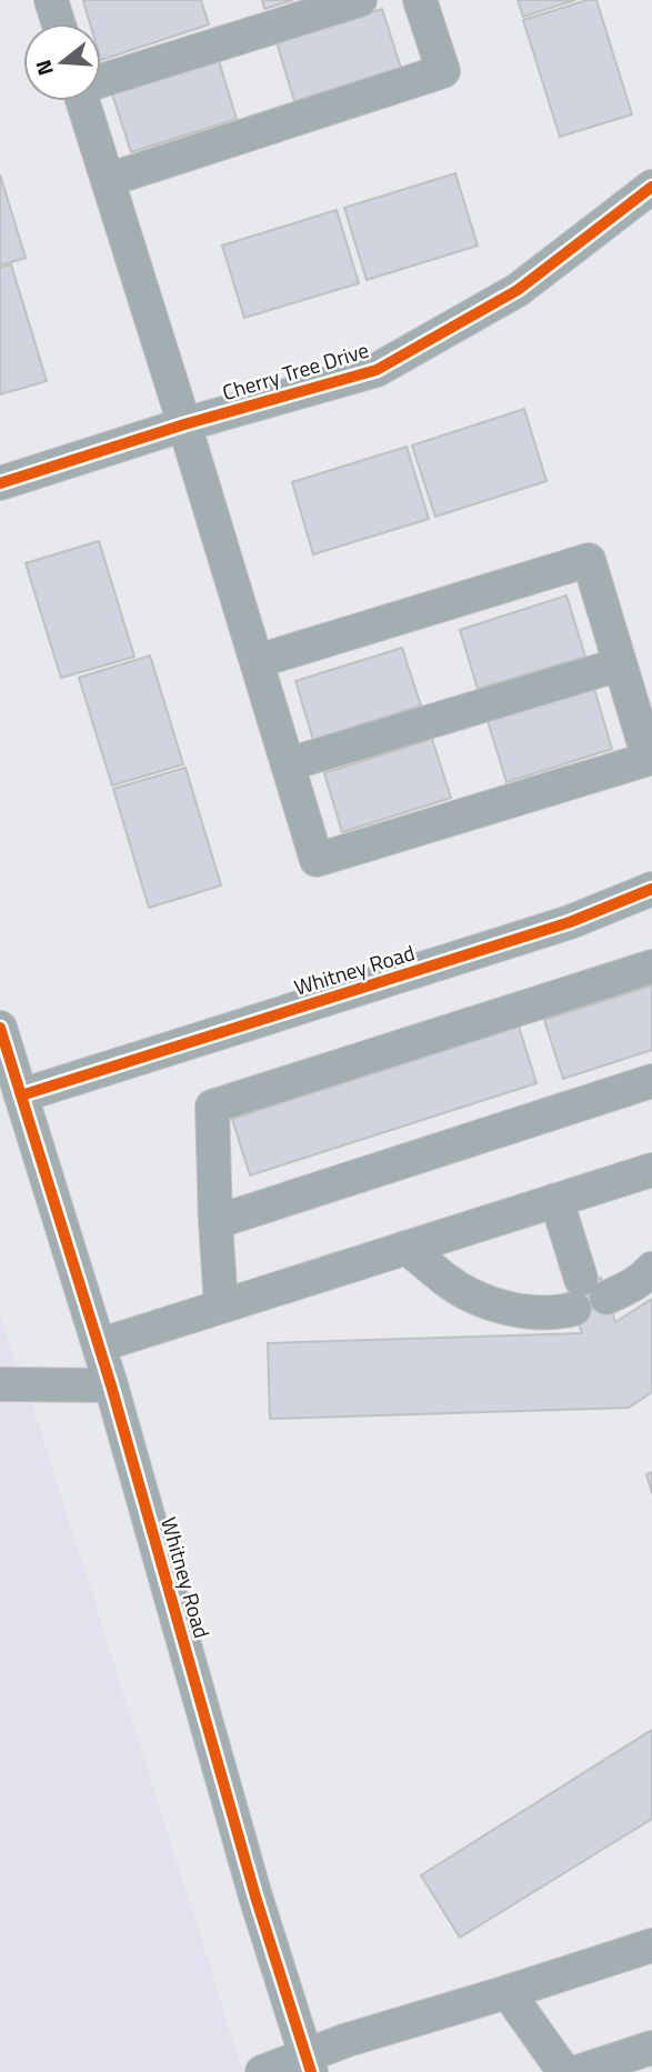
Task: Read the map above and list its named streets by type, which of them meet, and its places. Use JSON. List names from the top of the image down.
{
  "streets": {
    "street": ["Cherry Tree Drive", "Whitney Road"]
  },
  "north": "left"
}
